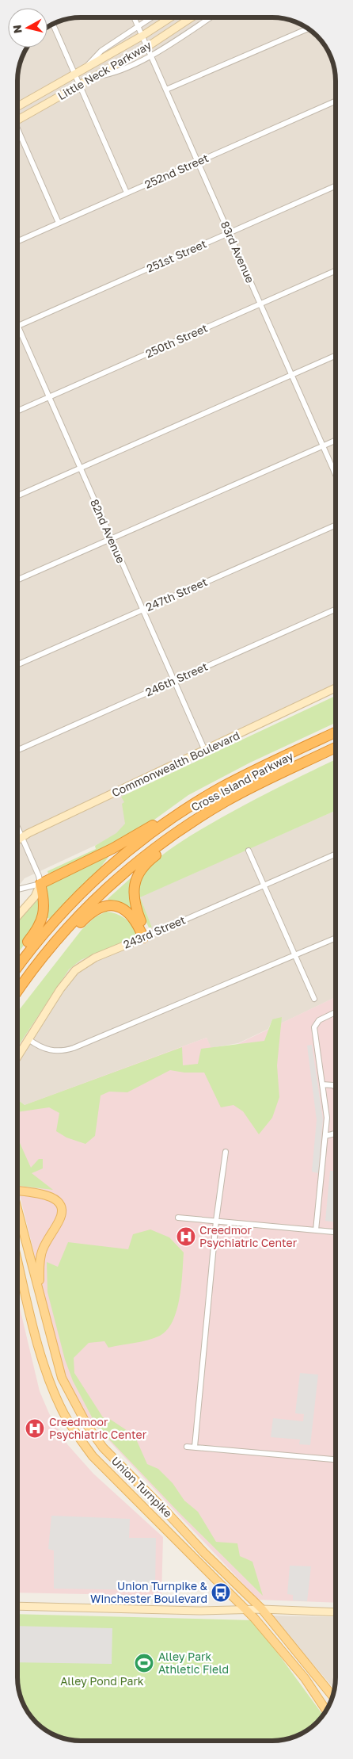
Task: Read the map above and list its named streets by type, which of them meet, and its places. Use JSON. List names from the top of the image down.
{
  "streets": {
    "highway": ["Cross Island Parkway"],
    "main road": [
      "Little Neck Parkway",
      "Commonwealth Boulevard",
      "243rd Street",
      "Union Turnpike"
    ],
    "street": [
      "252nd Street",
      "83rd Avenue",
      "251st Street",
      "250th Street",
      "82nd Avenue",
      "247th Street",
      "246th Street"
    ]
  },
  "crossings": [
    ["Little Neck Parkway", "83rd Avenue"],
    ["252nd Street", "83rd Avenue"],
    ["83rd Avenue", "251st Street"],
    ["83rd Avenue", "250th Street"],
    ["250th Street", "82nd Avenue"],
    ["82nd Avenue", "247th Street"],
    ["82nd Avenue", "246th Street"],
    ["82nd Avenue", "Commonwealth Boulevard"]
  ],
  "parks": ["Alley Pond Park"],
  "places": {
    "hospital": ["Creedmor Psychiatric Center", "Creedmoor Psychiatric Center"],
    "bus stop": ["Union Turnpike & Winchester Boulevard"],
    "sports": ["Alley Park Athletic Field"]
  },
  "north": "left"
}
